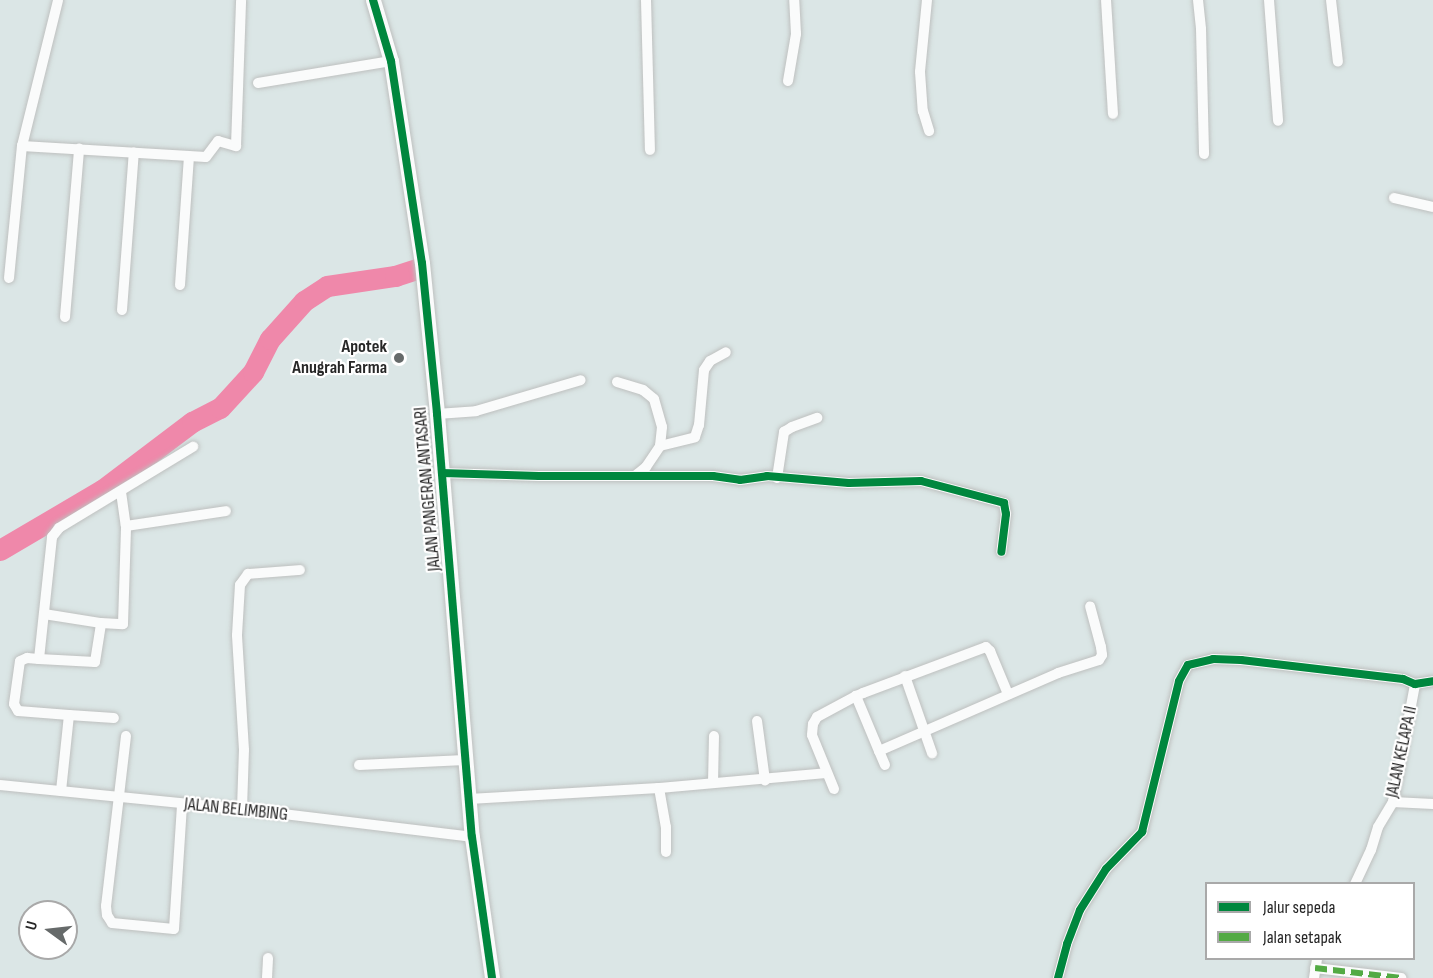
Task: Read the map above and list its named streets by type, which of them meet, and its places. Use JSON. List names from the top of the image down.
{
  "streets": {
    "street": ["JALAN PANGERAN ANTASARI", "JALAN KELAPA II", "JALAN BELIMBING"]
  },
  "crossings": [
    ["JALAN PANGERAN ANTASARI", "JALAN BELIMBING"]
  ],
  "places": ["Apotek Anugrah Farma"],
  "legend": ["Jalur sepeda", "Jalan setapak"],
  "north": "left"
}
